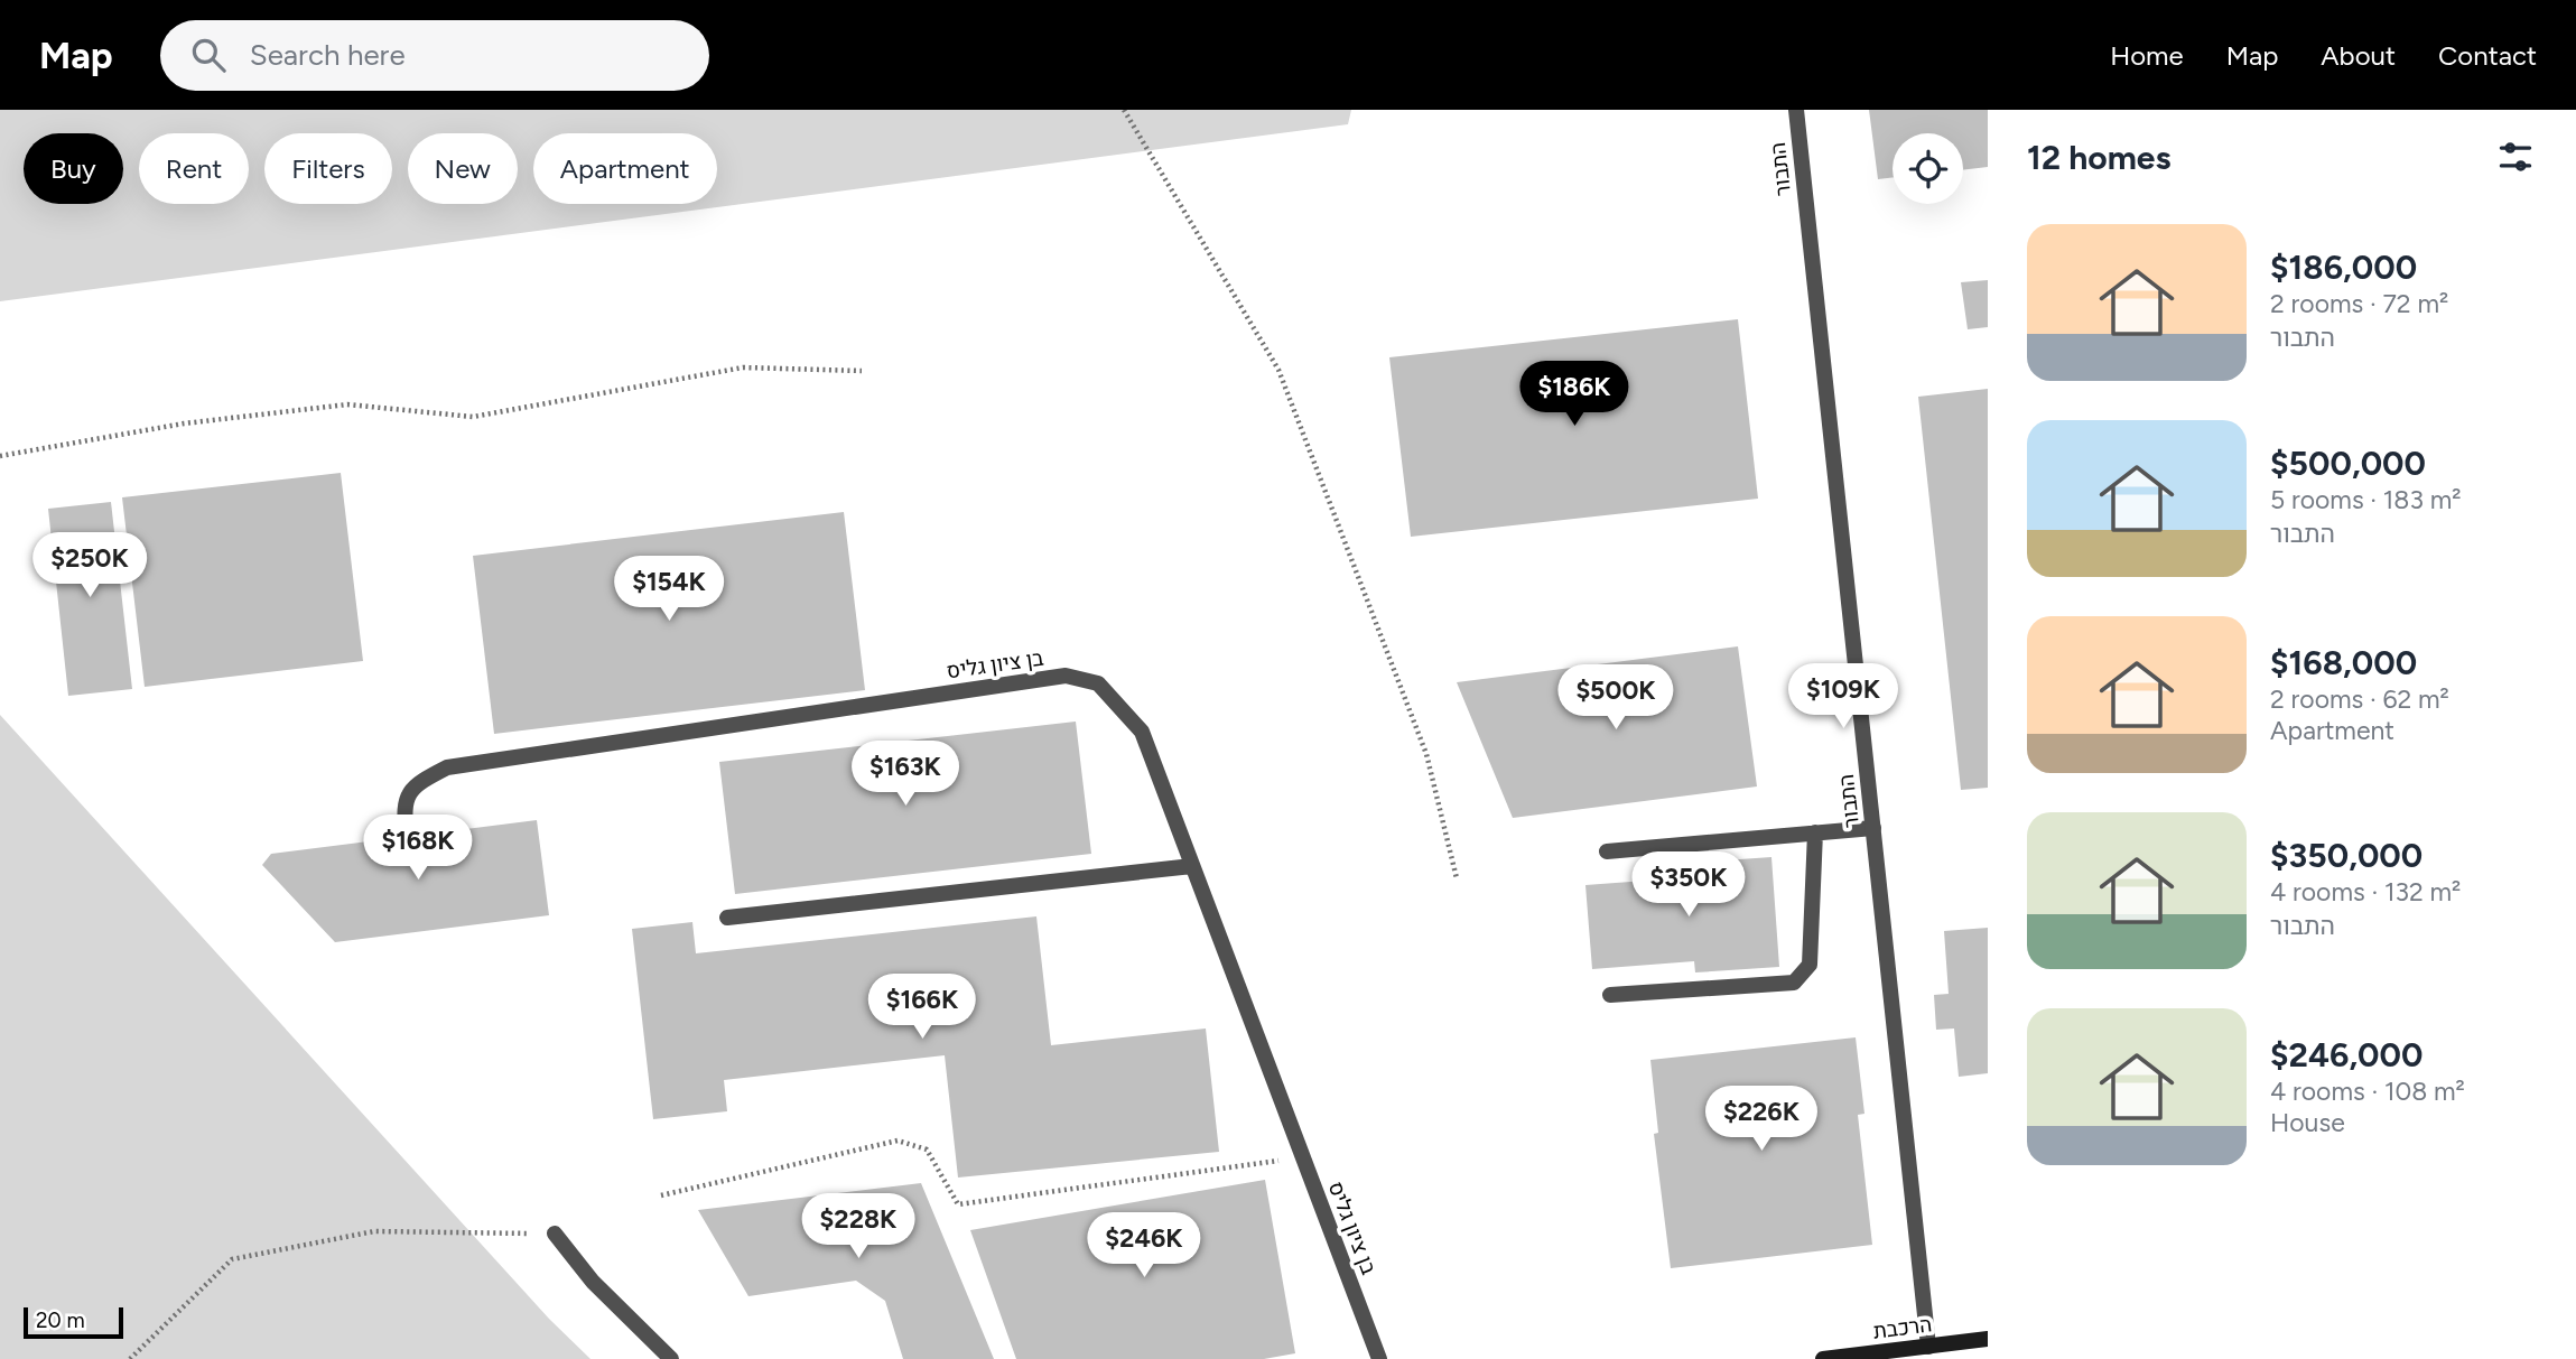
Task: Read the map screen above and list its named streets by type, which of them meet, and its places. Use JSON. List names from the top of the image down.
{
  "streets": {
    "street": ["התבור", "בן ציון גליס", "הרכבת"]
  },
  "crossings": [
    ["התבור", "הרכבת"]
  ],
  "scale_bar": "20 m",
  "page": {
    "header": "Map",
    "search": "Search here",
    "nav": [
      "Home",
      "Map",
      "About",
      "Contact"
    ],
    "heading": "12 homes",
    "chip": [
      "Buy",
      "Rent",
      "Filters",
      "New",
      "Apartment"
    ],
    "list": [
      {
        "name": "$186,000",
        "note": "2 rooms · 72 m² · התבור"
      },
      {
        "name": "$500,000",
        "note": "5 rooms · 183 m² · התבור"
      },
      {
        "name": "$168,000",
        "note": "2 rooms · 62 m² · Apartment"
      },
      {
        "name": "$350,000",
        "note": "4 rooms · 132 m² · התבור"
      },
      {
        "name": "$246,000",
        "note": "4 rooms · 108 m² · House"
      }
    ],
    "price": [
      "$186K",
      "$250K",
      "$154K",
      "$109K",
      "$500K",
      "$163K",
      "$168K",
      "$350K",
      "$166K",
      "$226K",
      "$228K",
      "$246K"
    ],
    "scale": "20 m"
  }
}
